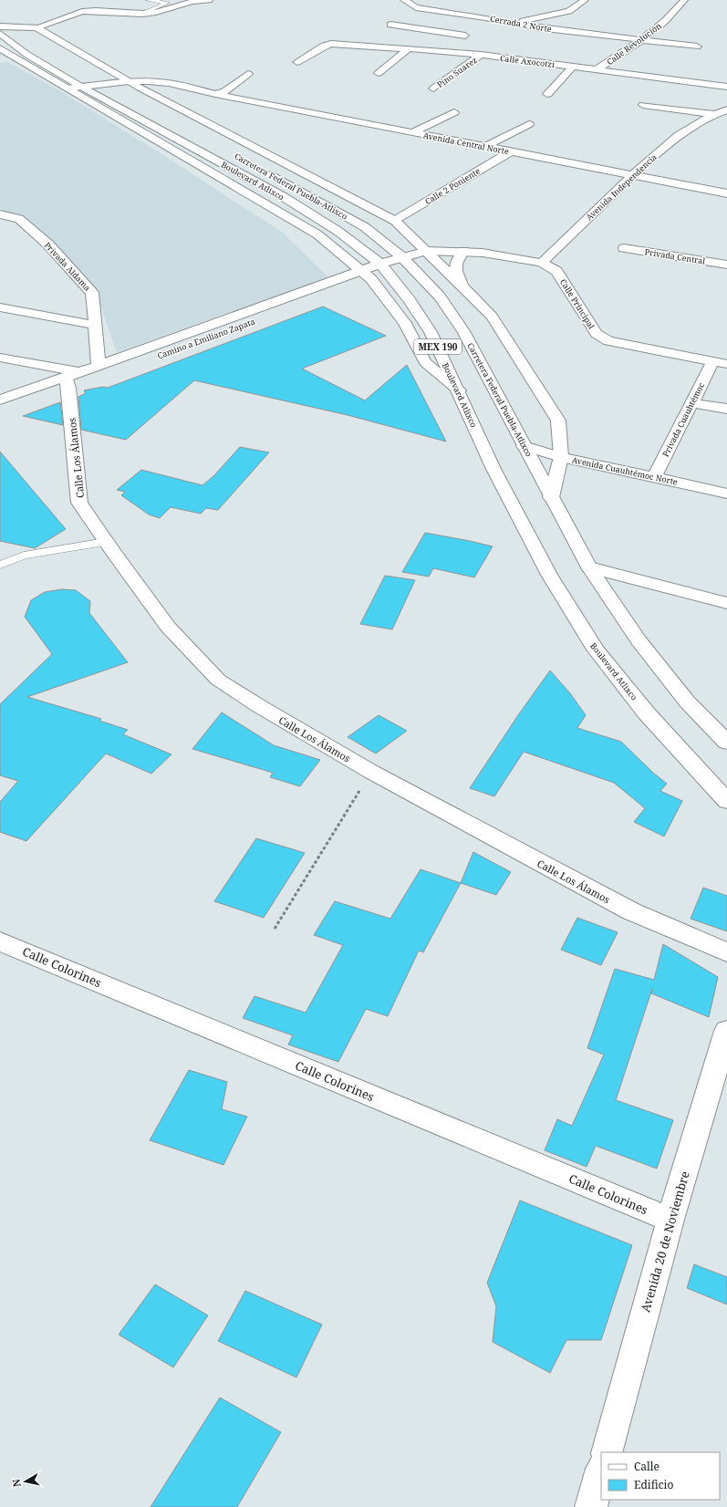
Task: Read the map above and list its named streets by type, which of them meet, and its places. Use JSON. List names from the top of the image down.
{
  "streets": {
    "street": [
      "Cerrada 2 Norte",
      "Calle Revolución",
      "Calle Axocotzi",
      "Pino Suarez",
      "Avenida Central Norte",
      "Boulevard Atlixco",
      "Carretera Federal Puebla-Atlixco",
      "Calle 2 Poniente",
      "Avenida Independencia",
      "Privada Central",
      "Privada Aldama",
      "Calle Principal",
      "Camino a Emiliano Zapata",
      "MEX 190",
      "Privada Cuauhtémoc",
      "Calle Los Álamos",
      "Avenida Cuauhtémoc Norte",
      "Calle Colorines",
      "Avenida 20 de Noviembre"
    ]
  },
  "crossings": [
    ["Cerrada 2 Norte", "Calle Revolución"],
    ["Calle Revolución", "Calle Axocotzi"],
    ["Calle Axocotzi", "Pino Suarez"],
    ["Avenida Central Norte", "Boulevard Atlixco"],
    ["Avenida Central Norte", "Calle 2 Poniente"],
    ["Avenida Central Norte", "Avenida Independencia"],
    ["Avenida Central Norte", "MEX 190"],
    ["Boulevard Atlixco", "Camino a Emiliano Zapata"],
    ["Boulevard Atlixco", "MEX 190"],
    ["Carretera Federal Puebla-Atlixco", "Calle Principal"],
    ["Carretera Federal Puebla-Atlixco", "Camino a Emiliano Zapata"],
    ["Carretera Federal Puebla-Atlixco", "Avenida Cuauhtémoc Norte"],
    ["Avenida Independencia", "Calle Principal"],
    ["Privada Aldama", "Camino a Emiliano Zapata"],
    ["Calle Principal", "Camino a Emiliano Zapata"],
    ["Calle Principal", "Privada Cuauhtémoc"],
    ["Camino a Emiliano Zapata", "Calle Los Álamos"],
    ["Privada Cuauhtémoc", "Avenida Cuauhtémoc Norte"],
    ["Calle Colorines", "Avenida 20 de Noviembre"]
  ],
  "legend": ["Calle", "Edificio"],
  "north": "left"
}
